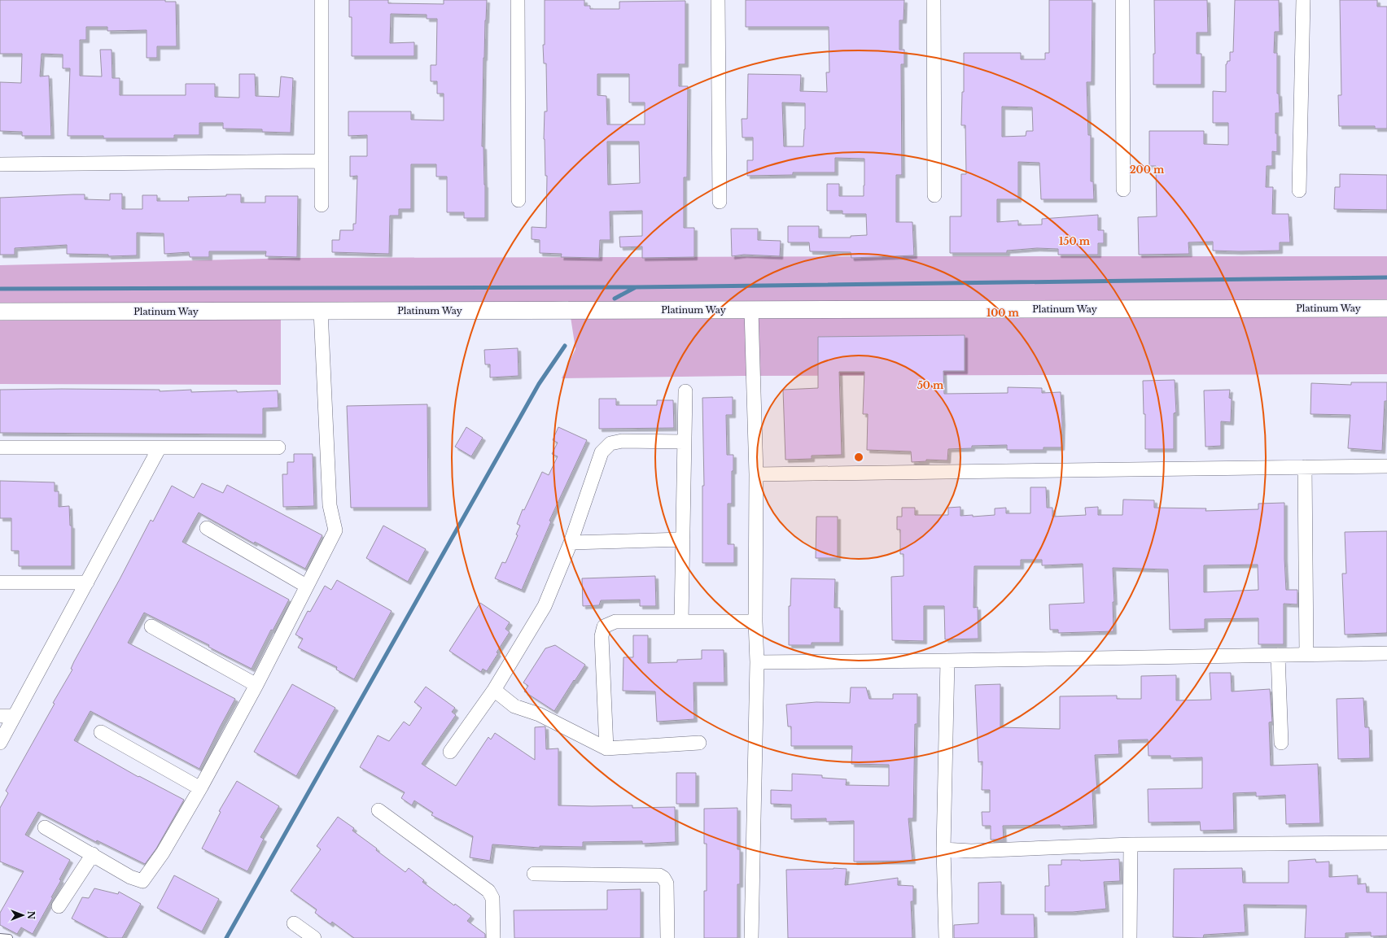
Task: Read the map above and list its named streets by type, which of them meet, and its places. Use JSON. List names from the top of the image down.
{
  "streets": {
    "street": ["Platinum Way"]
  },
  "north": "right",
  "rings": [
    "200 m",
    "150 m",
    "100 m",
    "50 m"
  ]
}
